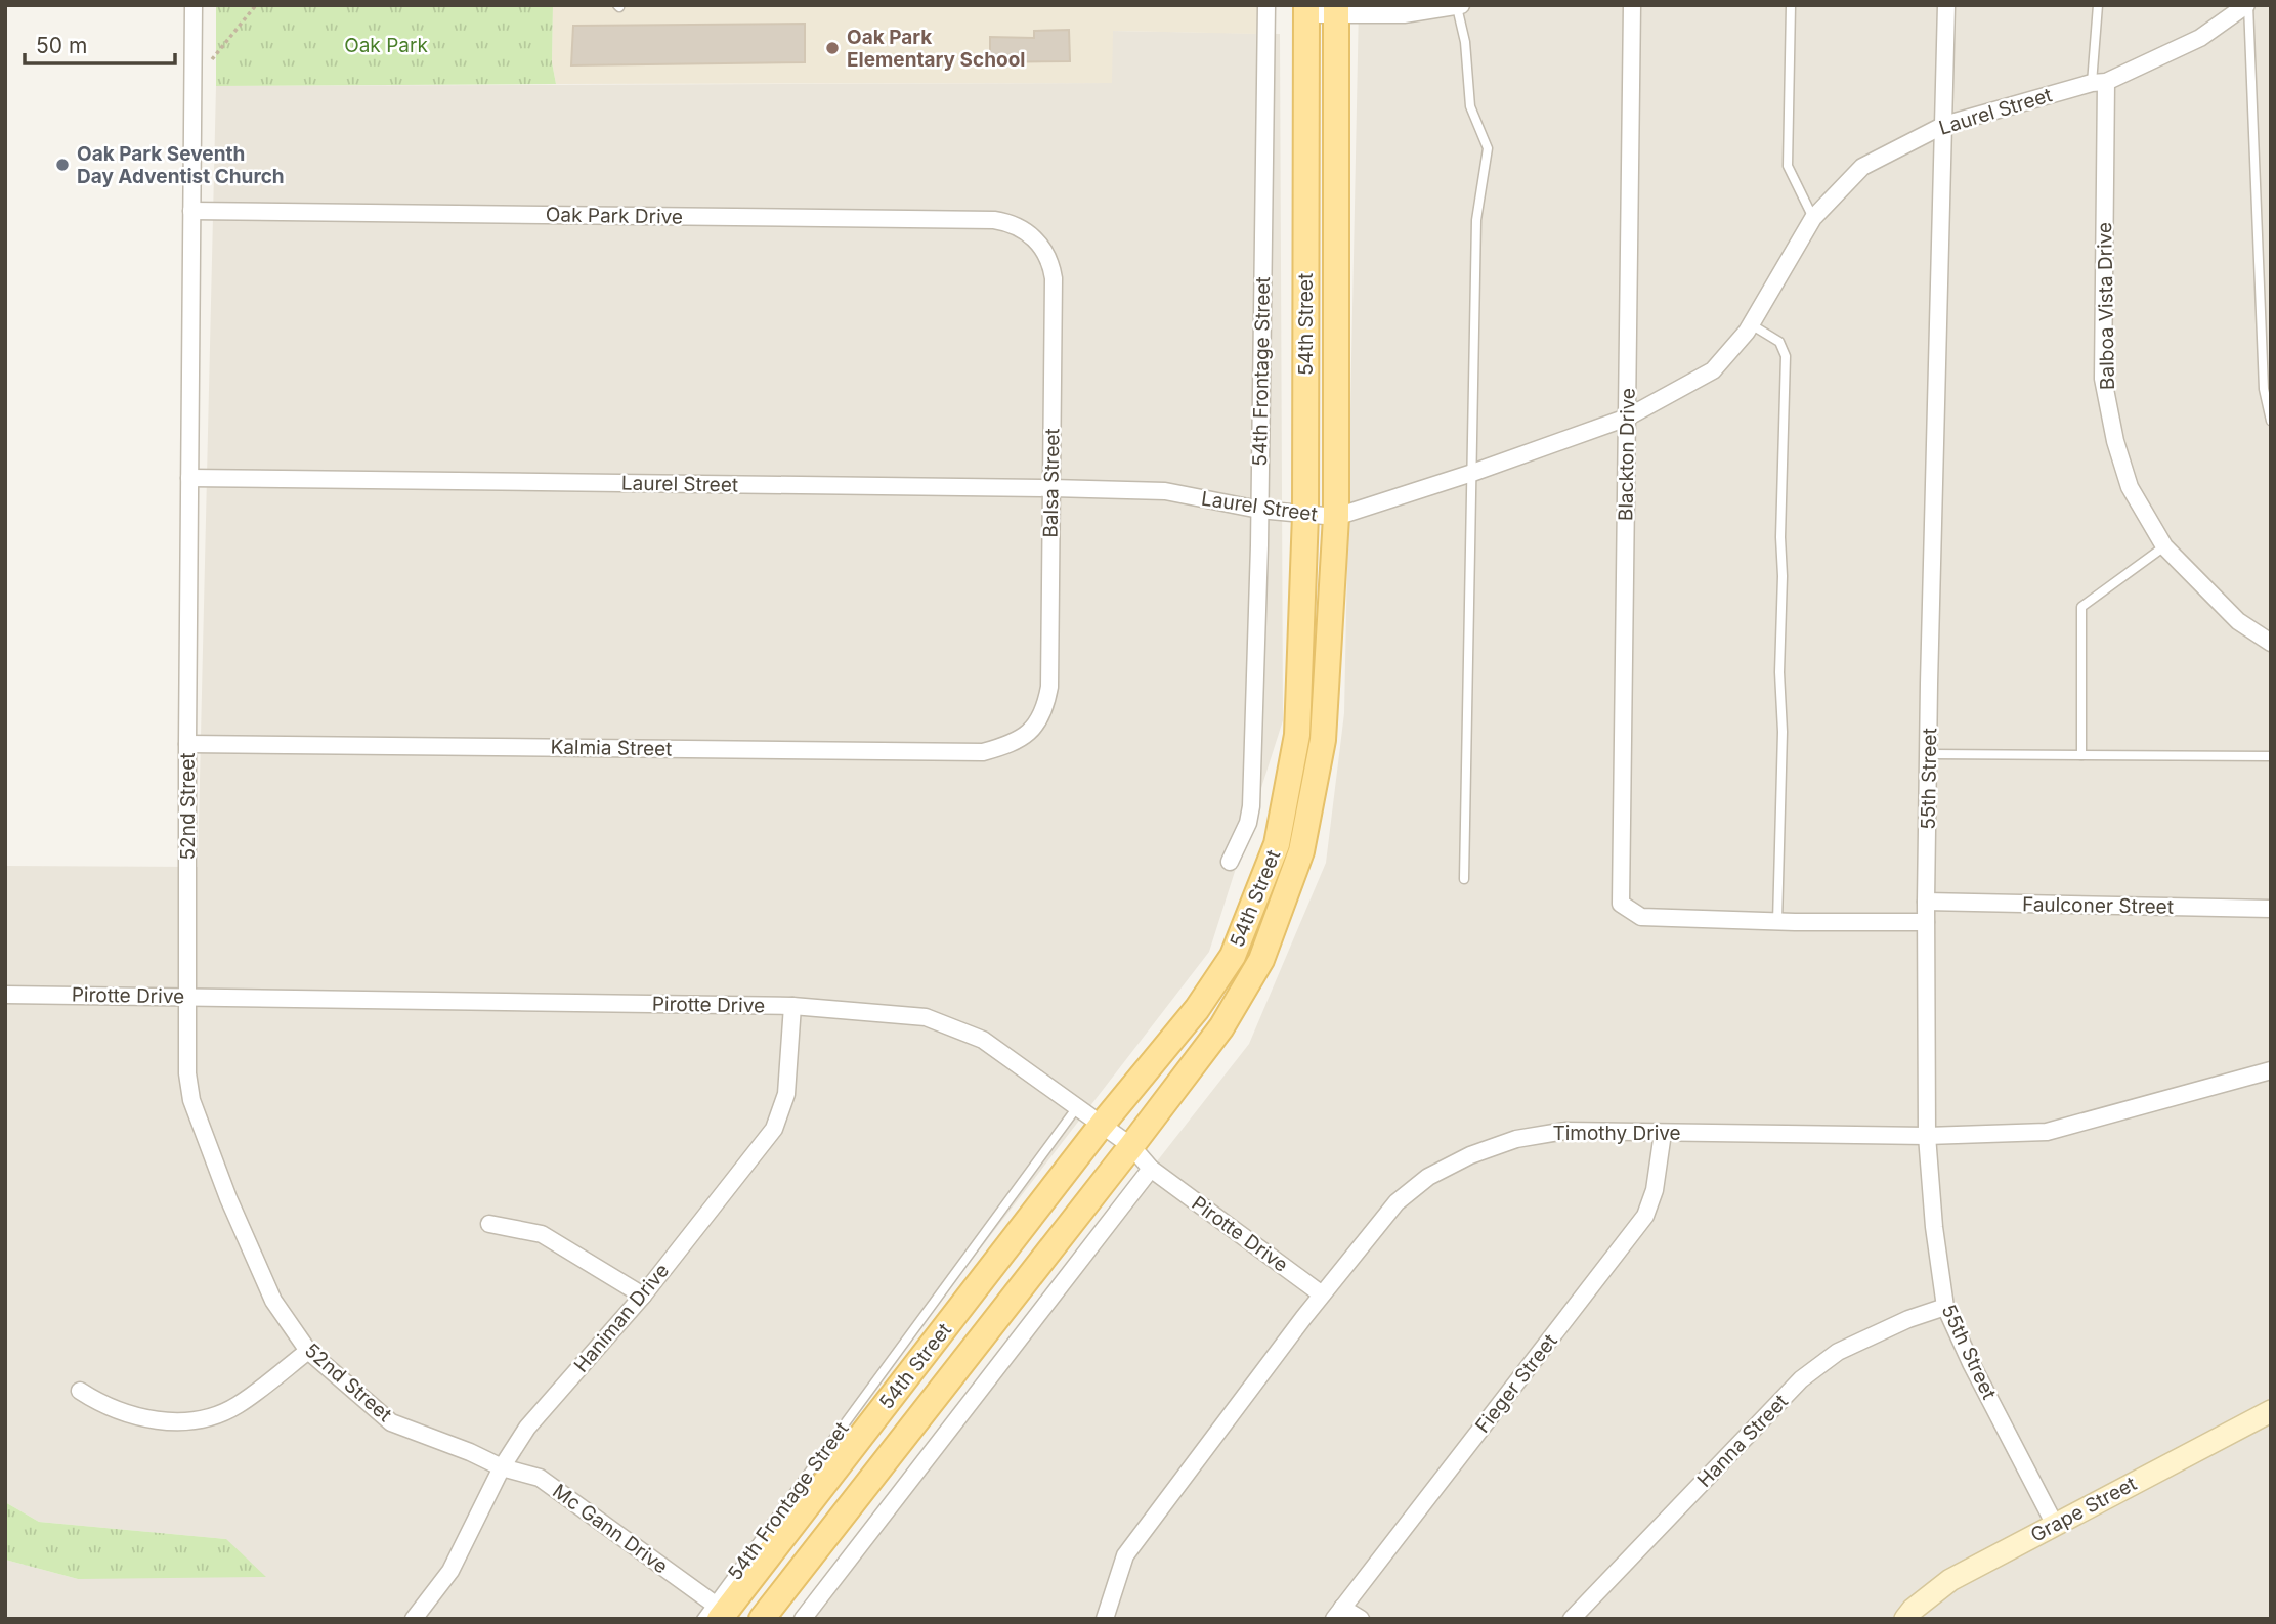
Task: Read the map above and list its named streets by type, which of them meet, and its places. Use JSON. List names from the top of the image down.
{
  "streets": {
    "main road": ["54th Street"],
    "street": [
      "Laurel Street",
      "Oak Park Drive",
      "Balboa Vista Drive",
      "54th Frontage Street",
      "Blackton Drive",
      "Balsa Street",
      "Kalmia Street",
      "55th Street",
      "52nd Street",
      "Faulconer Street",
      "Pirotte Drive",
      "Timothy Drive",
      "Haniman Drive",
      "Fieger Street",
      "Hanna Street",
      "Grape Street",
      "Mc Gann Drive"
    ]
  },
  "crossings": [
    ["Laurel Street", "Balboa Vista Drive"],
    ["Laurel Street", "54th Street"],
    ["Laurel Street", "54th Frontage Street"],
    ["Laurel Street", "Blackton Drive"],
    ["Laurel Street", "Balsa Street"],
    ["Laurel Street", "55th Street"],
    ["Laurel Street", "52nd Street"],
    ["Oak Park Drive", "Balsa Street"],
    ["Oak Park Drive", "52nd Street"],
    ["54th Street", "54th Frontage Street"],
    ["54th Street", "Pirotte Drive"],
    ["54th Street", "Mc Gann Drive"],
    ["54th Frontage Street", "Pirotte Drive"],
    ["54th Frontage Street", "Mc Gann Drive"],
    ["Balsa Street", "Kalmia Street"],
    ["Kalmia Street", "52nd Street"],
    ["55th Street", "Faulconer Street"],
    ["55th Street", "Timothy Drive"],
    ["55th Street", "Hanna Street"],
    ["55th Street", "Grape Street"],
    ["52nd Street", "Pirotte Drive"],
    ["52nd Street", "Haniman Drive"],
    ["52nd Street", "Mc Gann Drive"],
    ["Pirotte Drive", "Timothy Drive"],
    ["Pirotte Drive", "Haniman Drive"],
    ["Timothy Drive", "Fieger Street"],
    ["Haniman Drive", "Mc Gann Drive"]
  ],
  "parks": ["Oak Park"],
  "places": ["Oak Park Elementary School", "Oak Park Seventh Day Adventist Church"],
  "scale_bar": "50 m"
}
